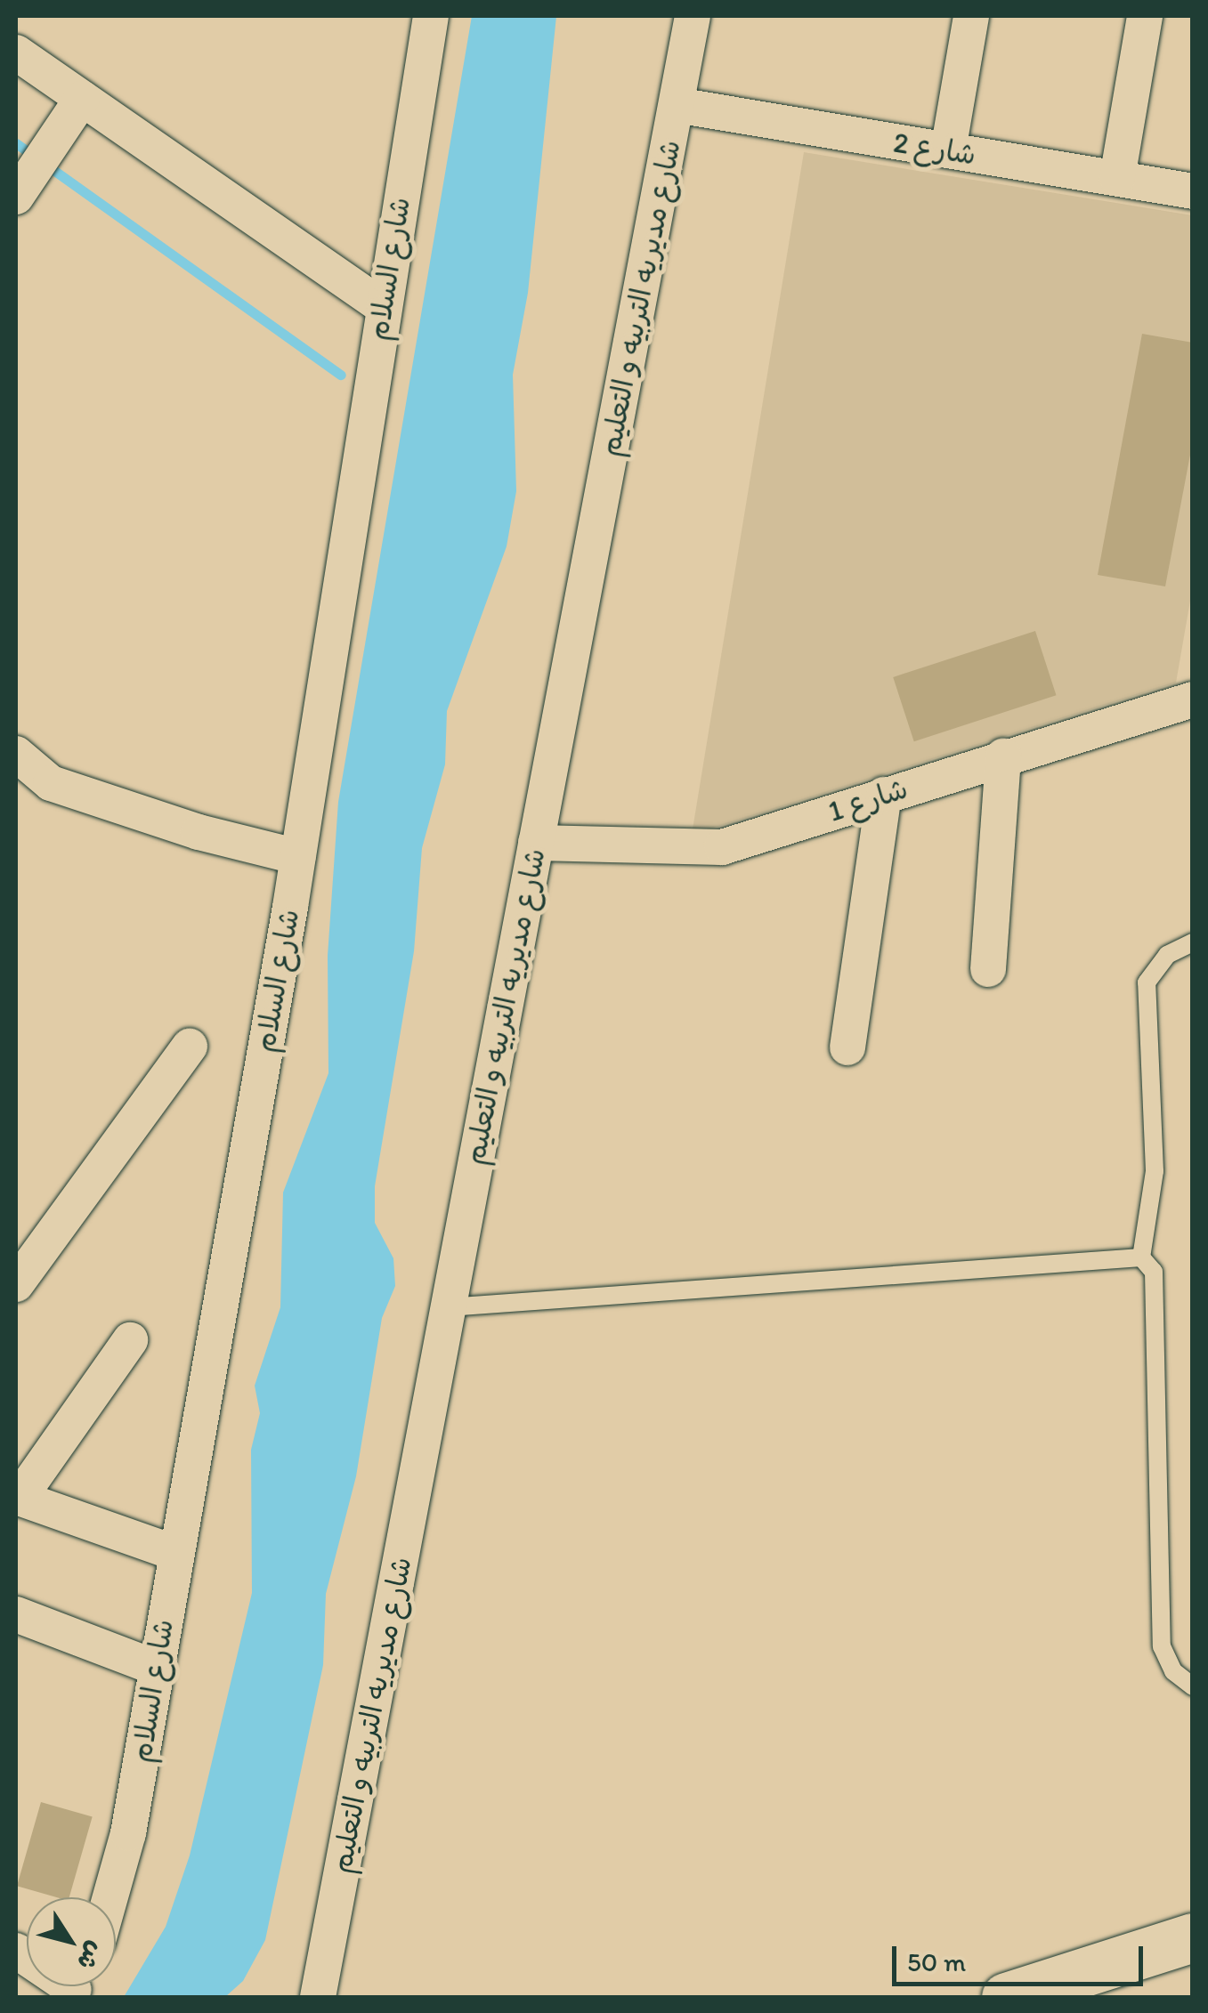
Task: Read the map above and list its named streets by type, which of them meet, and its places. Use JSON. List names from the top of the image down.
{
  "streets": {
    "street": [
      "شارع 2",
      "شارع السلام",
      "شارع مديريه التربيه و التعليم",
      "شارع 1"
    ]
  },
  "crossings": [
    ["شارع 2", "شارع مديريه التربيه و التعليم"],
    ["شارع مديريه التربيه و التعليم", "شارع 1"]
  ],
  "scale_bar": "50 m",
  "north": "bottom right"
}
